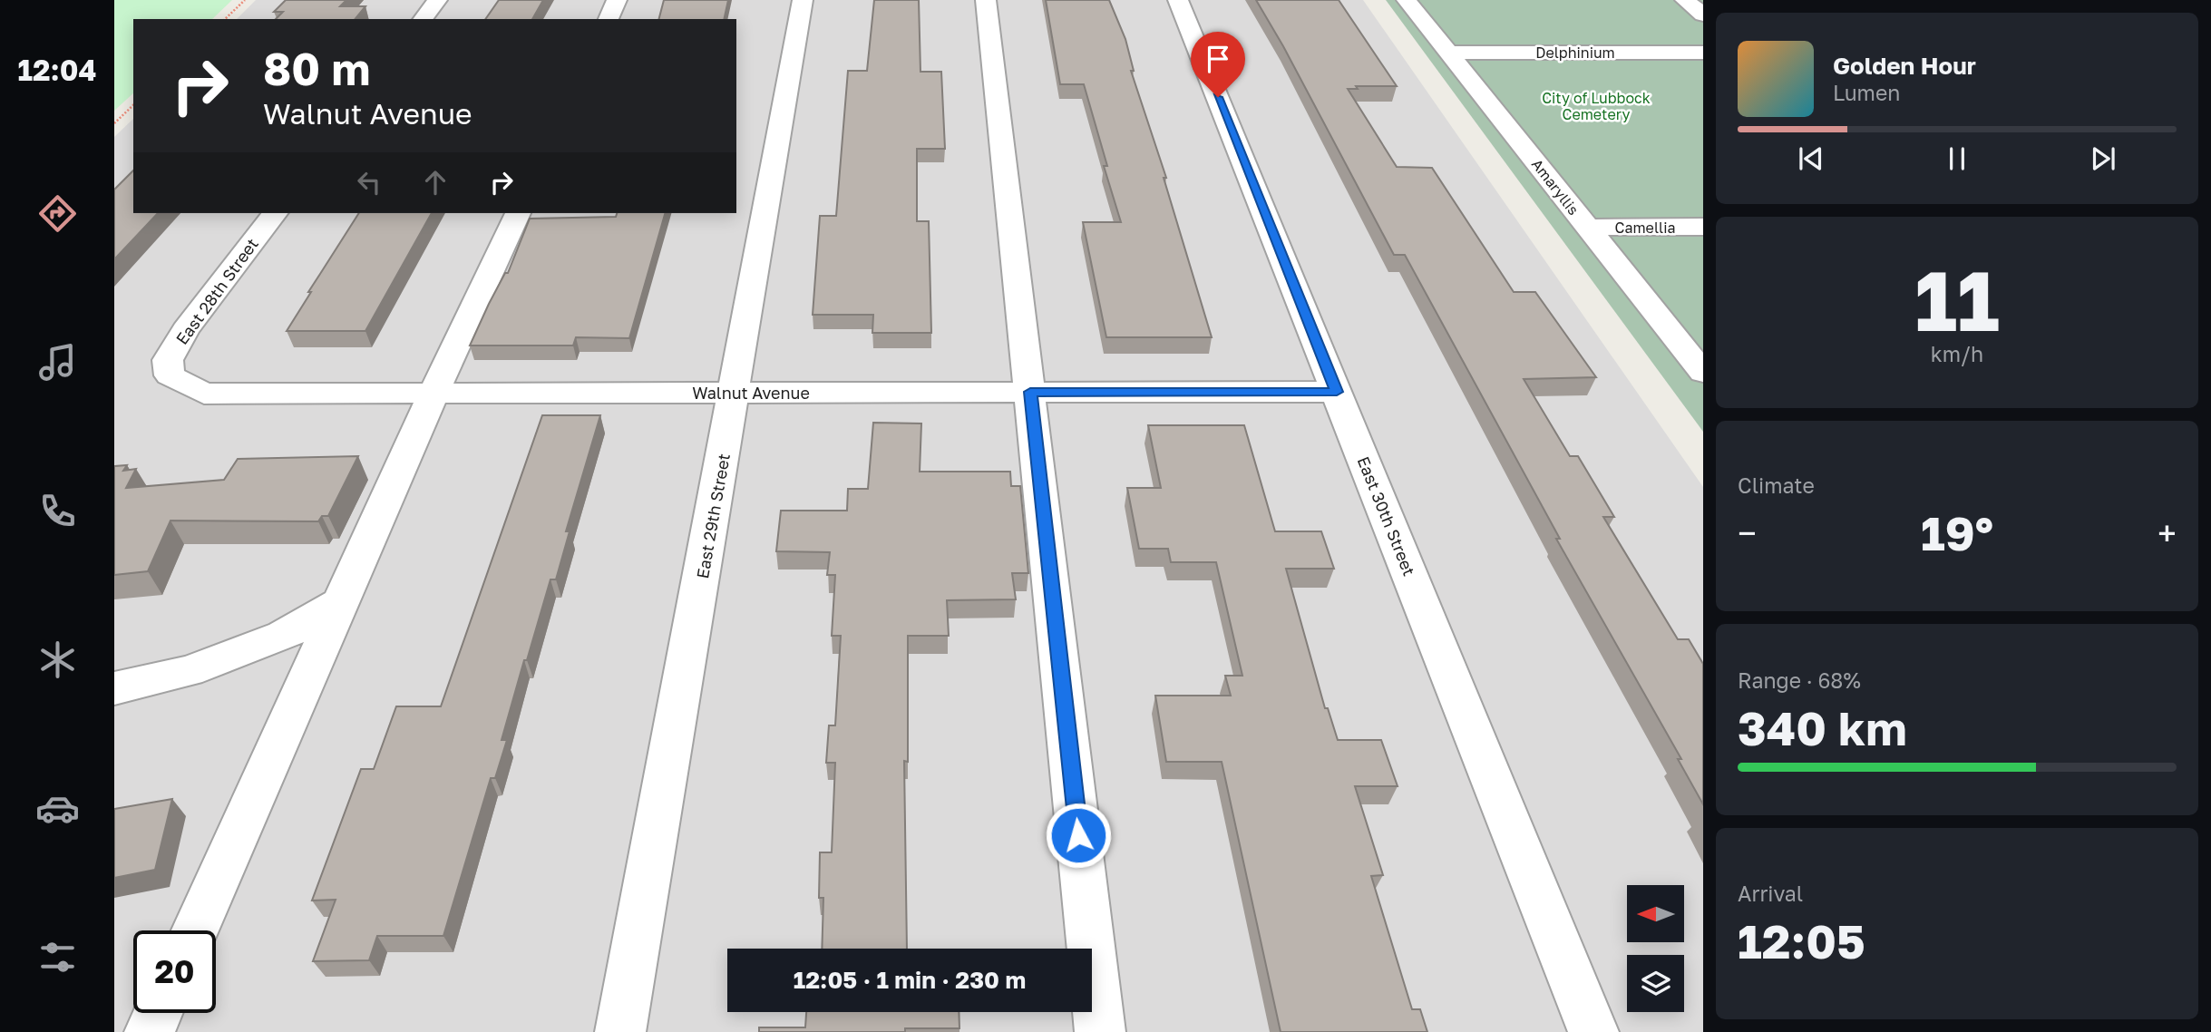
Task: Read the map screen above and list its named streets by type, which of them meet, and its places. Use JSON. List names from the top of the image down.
{
  "streets": {
    "street": [
      "Delphinium",
      "Amaryllis",
      "Camellia",
      "East 28th Street",
      "Walnut Avenue",
      "East 29th Street",
      "East 30th Street"
    ]
  },
  "crossings": [
    ["Delphinium", "Amaryllis"],
    ["Amaryllis", "Camellia"],
    ["East 28th Street", "Walnut Avenue"],
    ["Walnut Avenue", "East 29th Street"],
    ["Walnut Avenue", "East 30th Street"]
  ],
  "parks": ["City of Lubbock Cemetery"],
  "north": "left",
  "page": {
    "tabs": "12:04",
    "turn": ["80 m", "Walnut Avenue"],
    "song": ["Golden Hour", "Lumen"],
    "tile": [
      ["11", "km/h"],
      "Climate",
      ["Range · 68%", "340 km"],
      ["Arrival", "12:05"]
    ],
    "heat": ["−", "19°", "+"],
    "limit": "20",
    "trip": "12:05 · 1 min · 230 m"
  }
}
